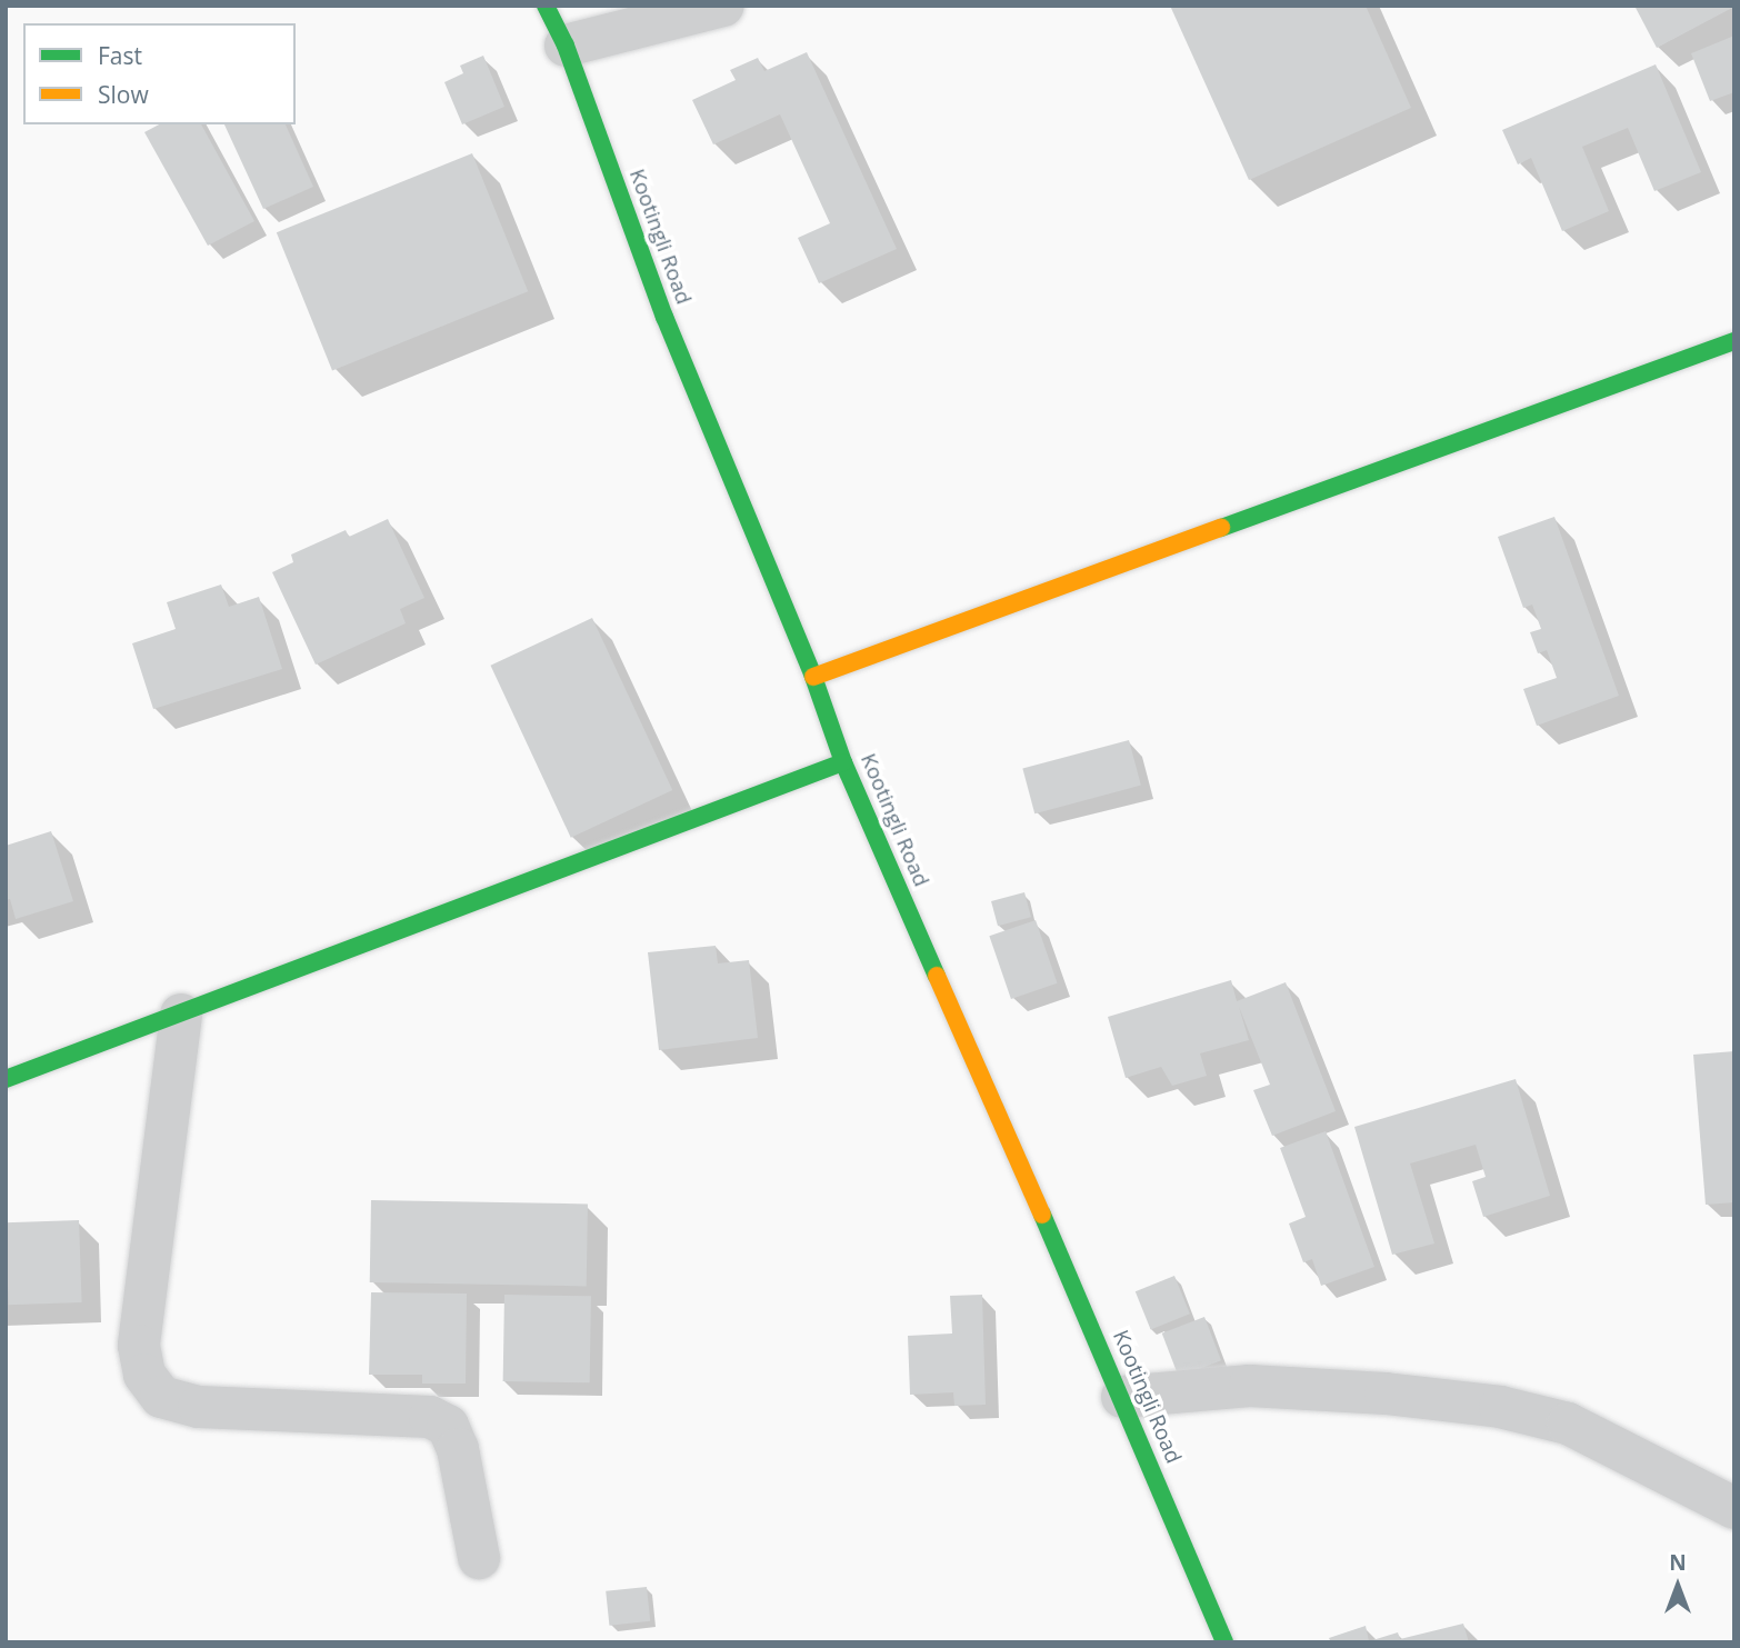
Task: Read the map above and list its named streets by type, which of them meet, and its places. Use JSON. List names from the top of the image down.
{
  "streets": {
    "street": ["Kootingli Road"]
  },
  "legend": ["Fast", "Slow"],
  "north": "top"
}
